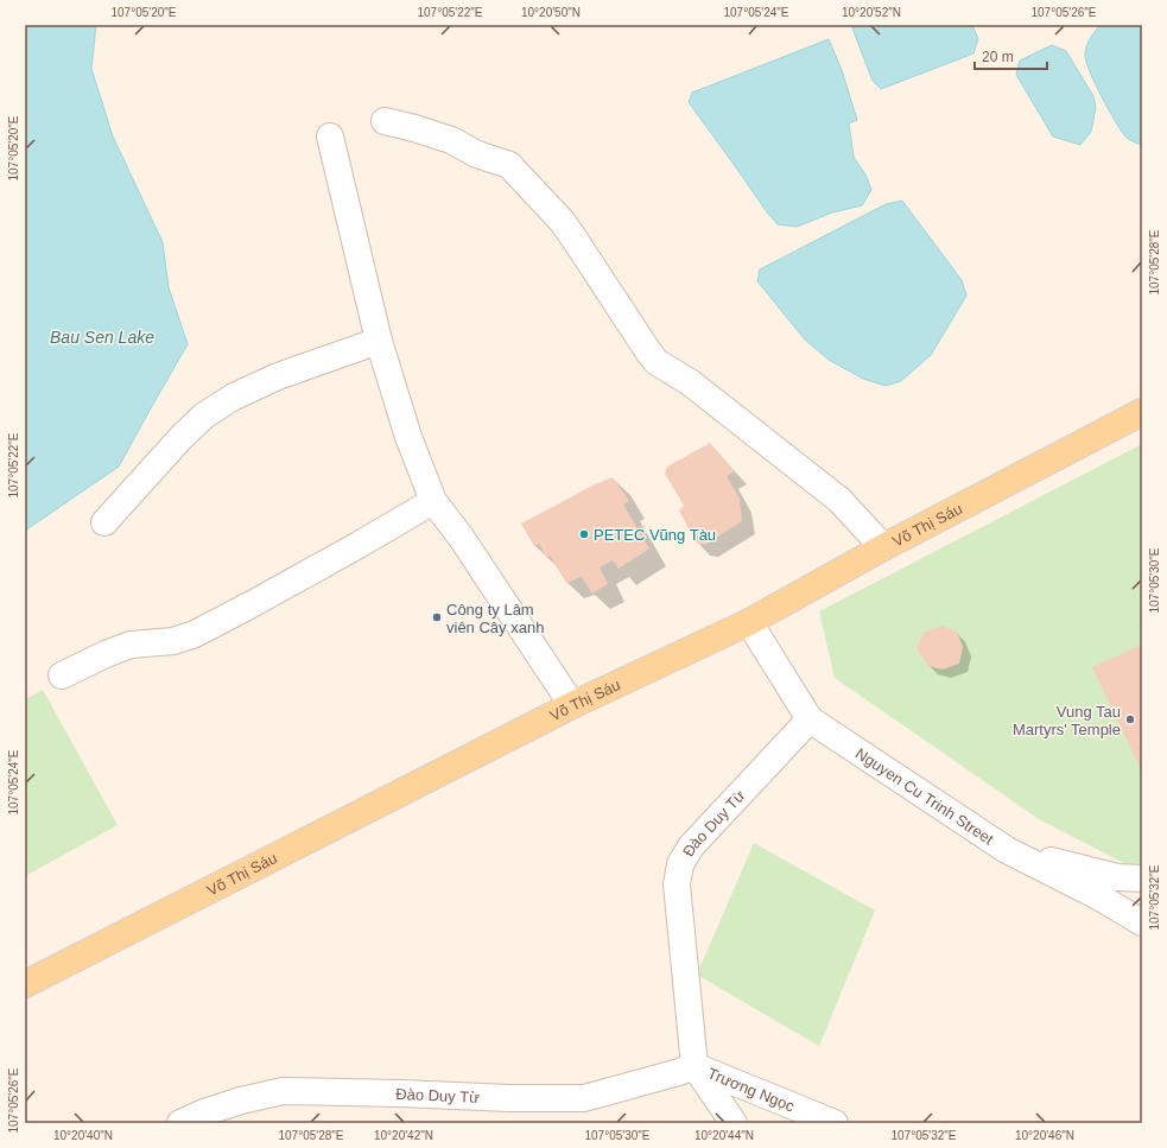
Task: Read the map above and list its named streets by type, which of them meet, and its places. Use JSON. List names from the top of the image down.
{
  "streets": {
    "main road": ["Võ Thị Sáu"],
    "street": ["Nguyen Cu Trinh Street", "Đào Duy Từ", "Trương Ngọc"]
  },
  "crossings": [
    ["Võ Thị Sáu", "Nguyen Cu Trinh Street"],
    ["Nguyen Cu Trinh Street", "Đào Duy Từ"],
    ["Đào Duy Từ", "Trương Ngọc"]
  ],
  "water": ["Bau Sen Lake"],
  "places": ["PETEC Vũng Tàu", "Công ty Lâm viên Cây xanh", "Vung Tau Martyrs' Temple"],
  "scale_bar": "20 m",
  "coordinates": [
    "107°05'20\"E",
    "107°05'22\"E",
    "10°20'50\"N",
    "107°05'24\"E",
    "10°20'52\"N",
    "107°05'26\"E",
    "107°05'28\"E",
    "107°05'30\"E",
    "107°05'32\"E",
    "10°20'40\"N",
    "10°20'42\"N",
    "10°20'44\"N",
    "10°20'46\"N"
  ]
}
